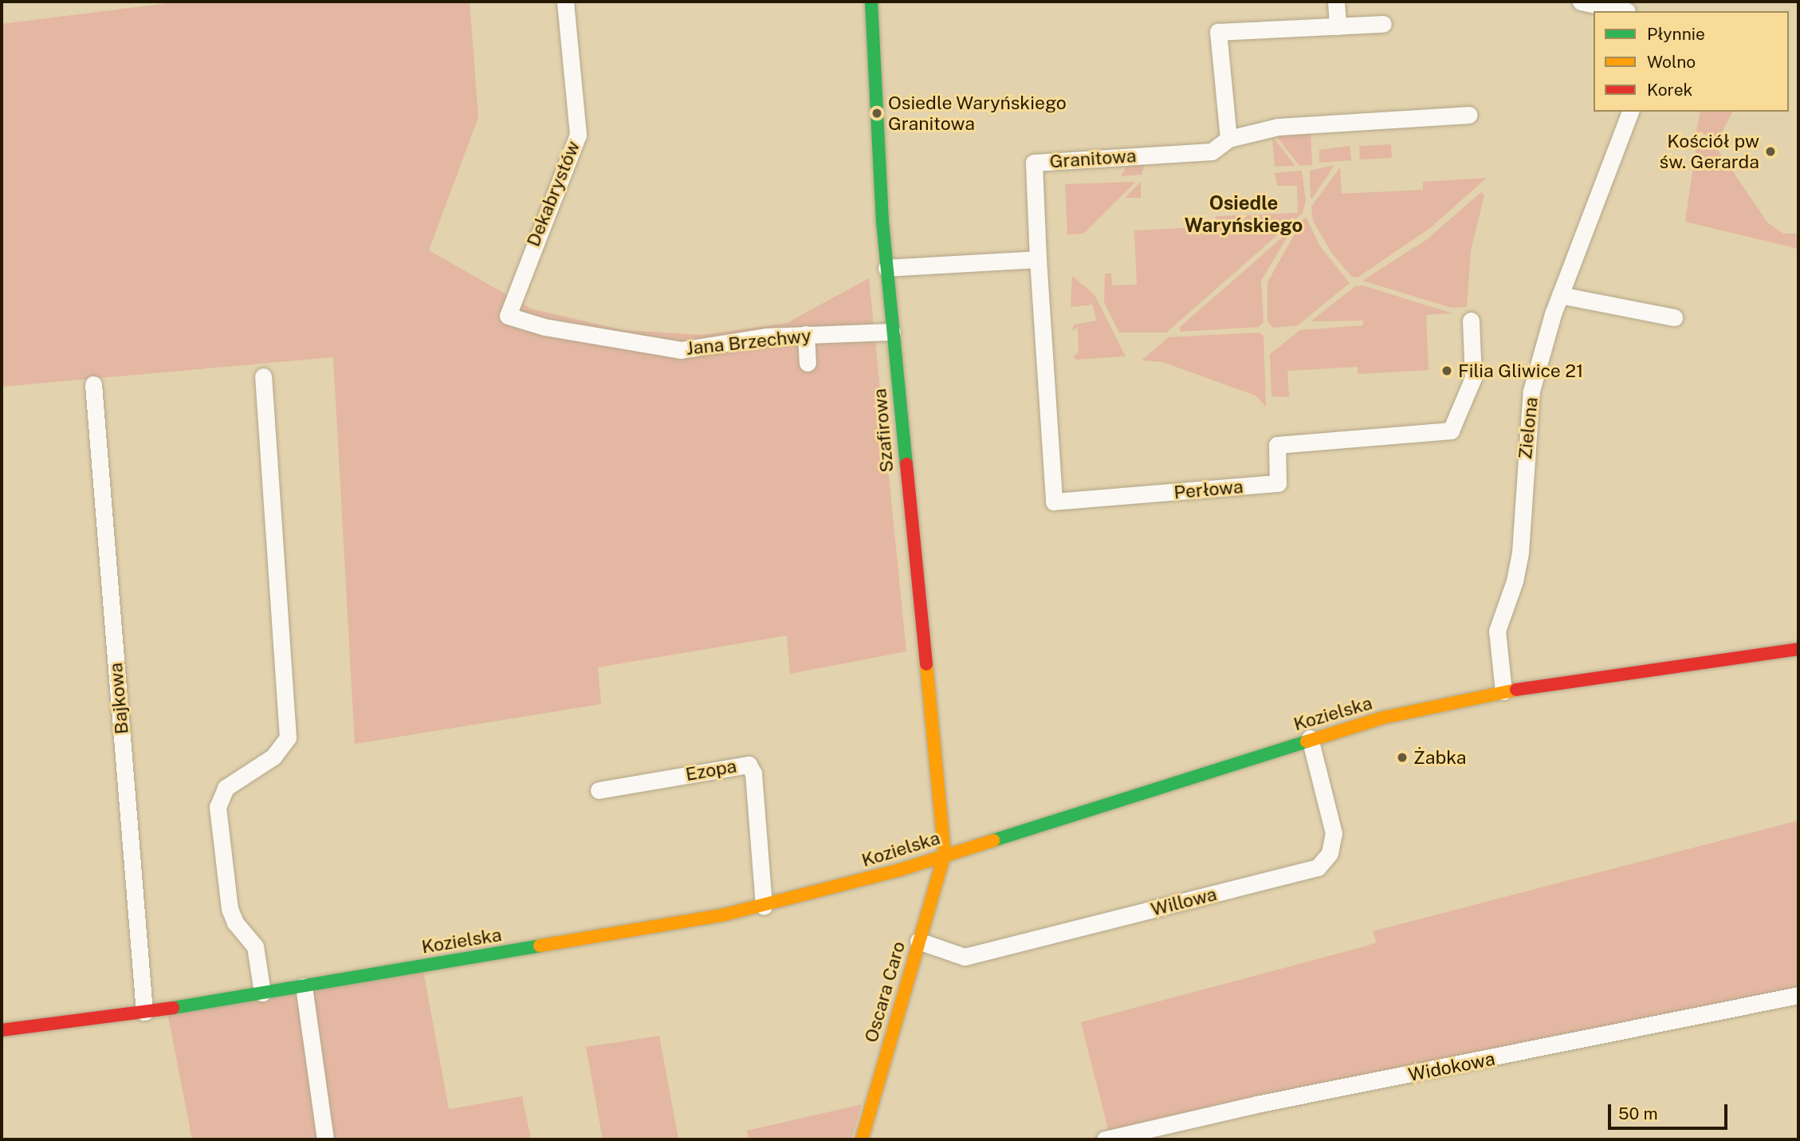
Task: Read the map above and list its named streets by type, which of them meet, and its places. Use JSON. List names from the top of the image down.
{
  "streets": {
    "street": [
      "Granitowa",
      "Dekabrystów",
      "Jana Brzechwy",
      "Zielona",
      "Szafirowa",
      "Perłowa",
      "Bajkowa",
      "Kozielska",
      "Ezopa",
      "Willowa",
      "Oscara Caro",
      "Widokowa"
    ]
  },
  "crossings": [
    ["Granitowa", "Perłowa"],
    ["Dekabrystów", "Jana Brzechwy"],
    ["Jana Brzechwy", "Szafirowa"],
    ["Zielona", "Kozielska"],
    ["Szafirowa", "Kozielska"],
    ["Szafirowa", "Oscara Caro"],
    ["Bajkowa", "Kozielska"],
    ["Kozielska", "Ezopa"],
    ["Kozielska", "Willowa"],
    ["Kozielska", "Oscara Caro"],
    ["Willowa", "Oscara Caro"]
  ],
  "districts": ["Osiedle Waryńskiego"],
  "places": [
    "Osiedle Waryńskiego Granitowa",
    "Kościół pw św. Gerarda",
    "Filia Gliwice 21",
    "Żabka"
  ],
  "legend": ["Płynnie", "Wolno", "Korek"],
  "scale_bar": "50 m"
}
